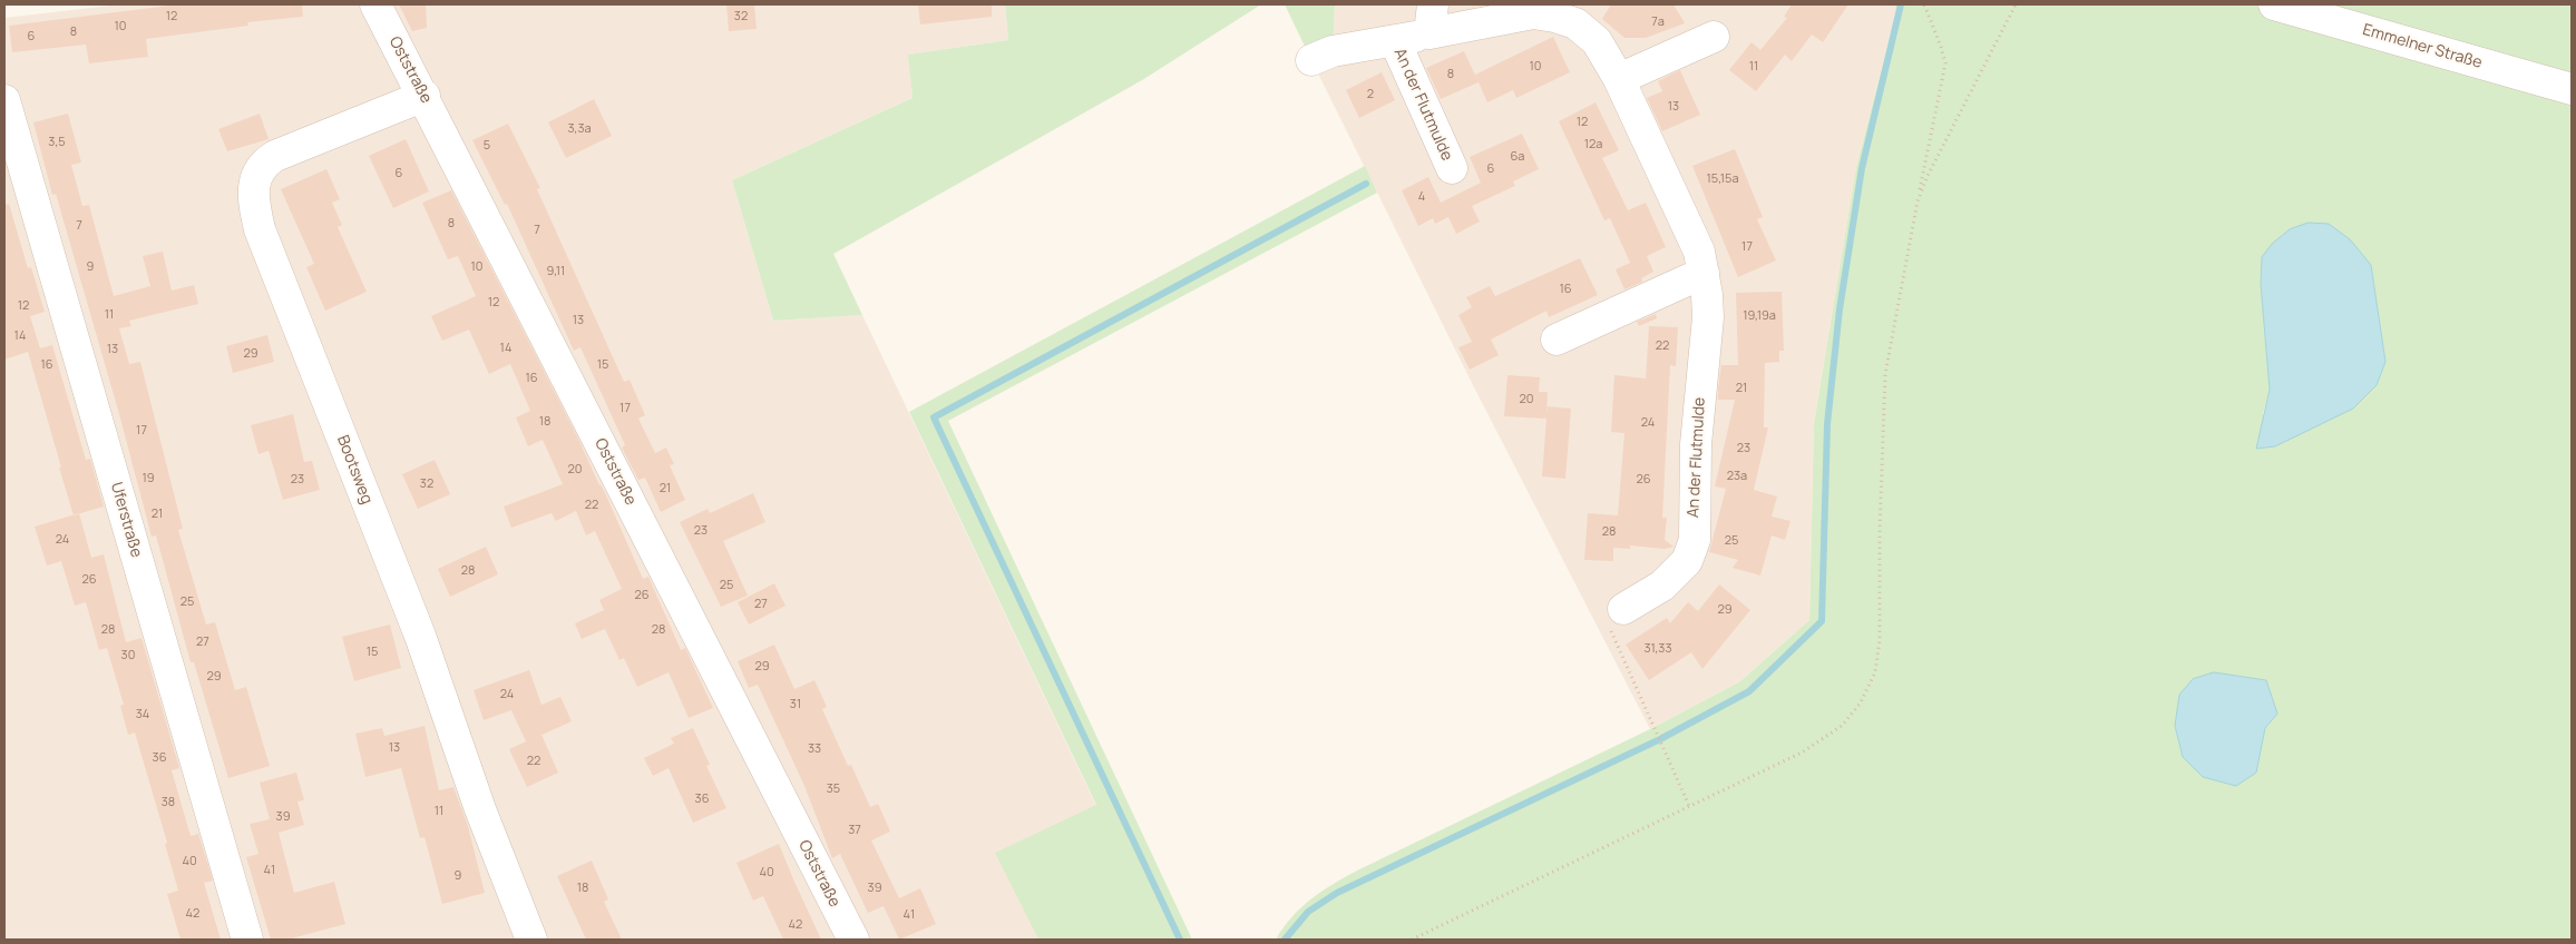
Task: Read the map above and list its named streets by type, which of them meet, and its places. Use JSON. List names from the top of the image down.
{
  "streets": {
    "street": [
      "Emmelner Straße",
      "Oststraße",
      "An der Flutmulde",
      "Bootsweg",
      "Uferstraße"
    ]
  },
  "crossings": [
    ["Oststraße", "Bootsweg"]
  ],
  "house_numbers": [
    "12",
    "32",
    "7a",
    "10",
    "8",
    "6",
    "10",
    "11",
    "8",
    "2",
    "13",
    "12",
    "3,3a",
    "3,5",
    "12a",
    "5",
    "6a",
    "6",
    "6",
    "15,15a",
    "4",
    "8",
    "7",
    "7",
    "17",
    "9",
    "10",
    "9,11",
    "16",
    "12",
    "12",
    "11",
    "19,19a",
    "13",
    "14",
    "22",
    "14",
    "13",
    "29",
    "16",
    "15",
    "16",
    "21",
    "20",
    "17",
    "18",
    "24",
    "17",
    "23",
    "20",
    "23a",
    "19",
    "23",
    "26",
    "32",
    "21",
    "22",
    "21",
    "23",
    "28",
    "24",
    "25",
    "28",
    "26",
    "25",
    "26",
    "25",
    "27",
    "29",
    "28",
    "28",
    "27",
    "31,33",
    "15",
    "30",
    "29",
    "29",
    "24",
    "31",
    "34",
    "13",
    "33",
    "36",
    "22",
    "35",
    "36",
    "38",
    "11",
    "39",
    "37",
    "40",
    "41",
    "40",
    "9",
    "18",
    "39",
    "42",
    "41",
    "42"
  ]
}
